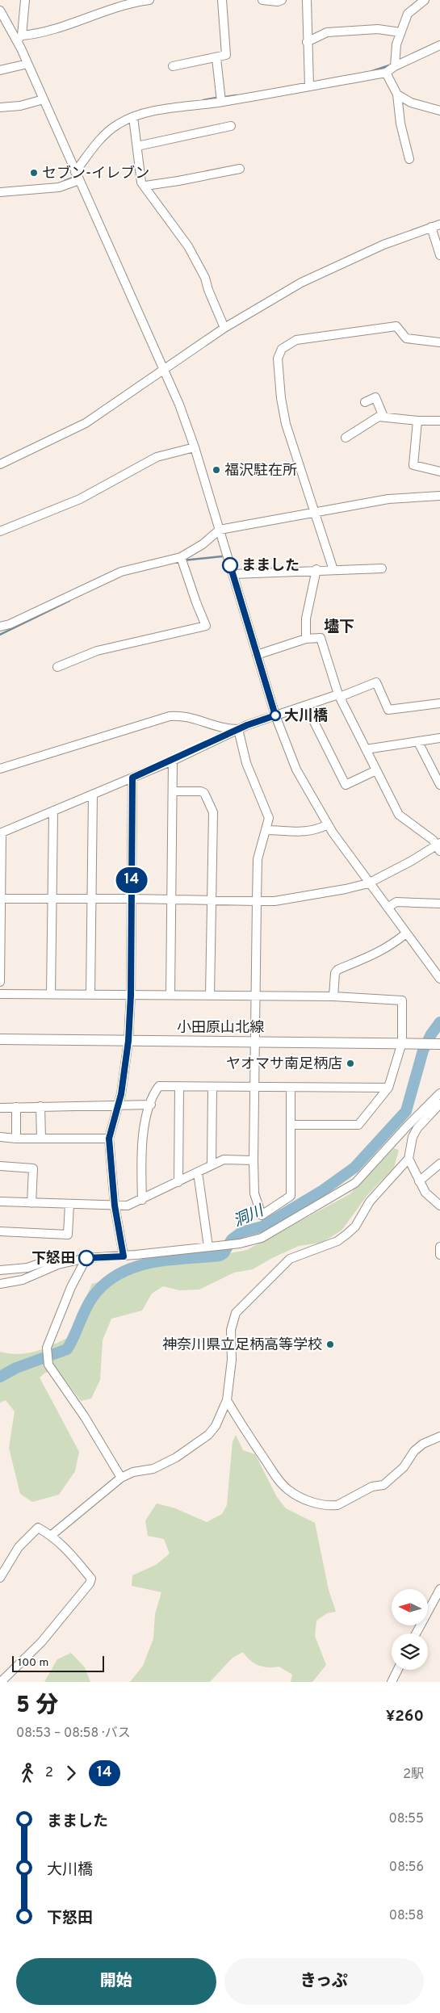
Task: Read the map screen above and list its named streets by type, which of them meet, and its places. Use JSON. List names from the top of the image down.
{
  "streets": {
    "main road": ["小田原山北線"]
  },
  "districts": ["壗下"],
  "water": ["洞川"],
  "places": [
    "セブン-イレブン",
    "福沢駐在所",
    "まました",
    "大川橋",
    "ヤオマサ南足柄店",
    "下怒田",
    "神奈川県立足柄高等学校"
  ],
  "lines": ["bus line 14"],
  "scale_bar": "100 m",
  "north": "left",
  "page": {
    "on_map": "14",
    "scale": "100 m",
    "heading": ["5 分", "08:53 – 08:58 · バス", "¥260"],
    "legs": ["2", "14", "2駅"],
    "list": [
      {
        "name": "まました",
        "value": "08:55"
      },
      {
        "name": "大川橋",
        "value": "08:56"
      },
      {
        "name": "下怒田",
        "value": "08:58"
      }
    ],
    "buttons": ["開始", "きっぷ"]
  }
}
